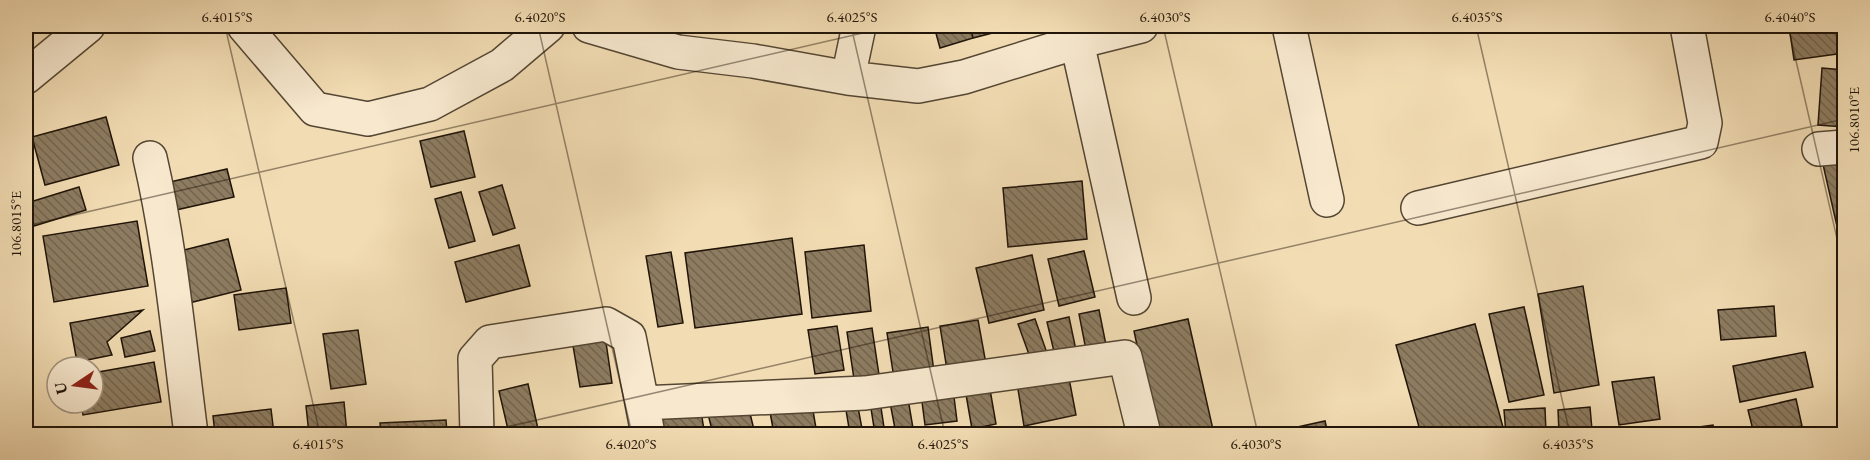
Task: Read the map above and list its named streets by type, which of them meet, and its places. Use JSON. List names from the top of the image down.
{
  "north": "left",
  "coordinates": [
    "6.4015°S",
    "6.4020°S",
    "6.4025°S",
    "6.4030°S",
    "6.4035°S",
    "6.4040°S",
    "106.8010°E",
    "106.8015°E"
  ]
}
